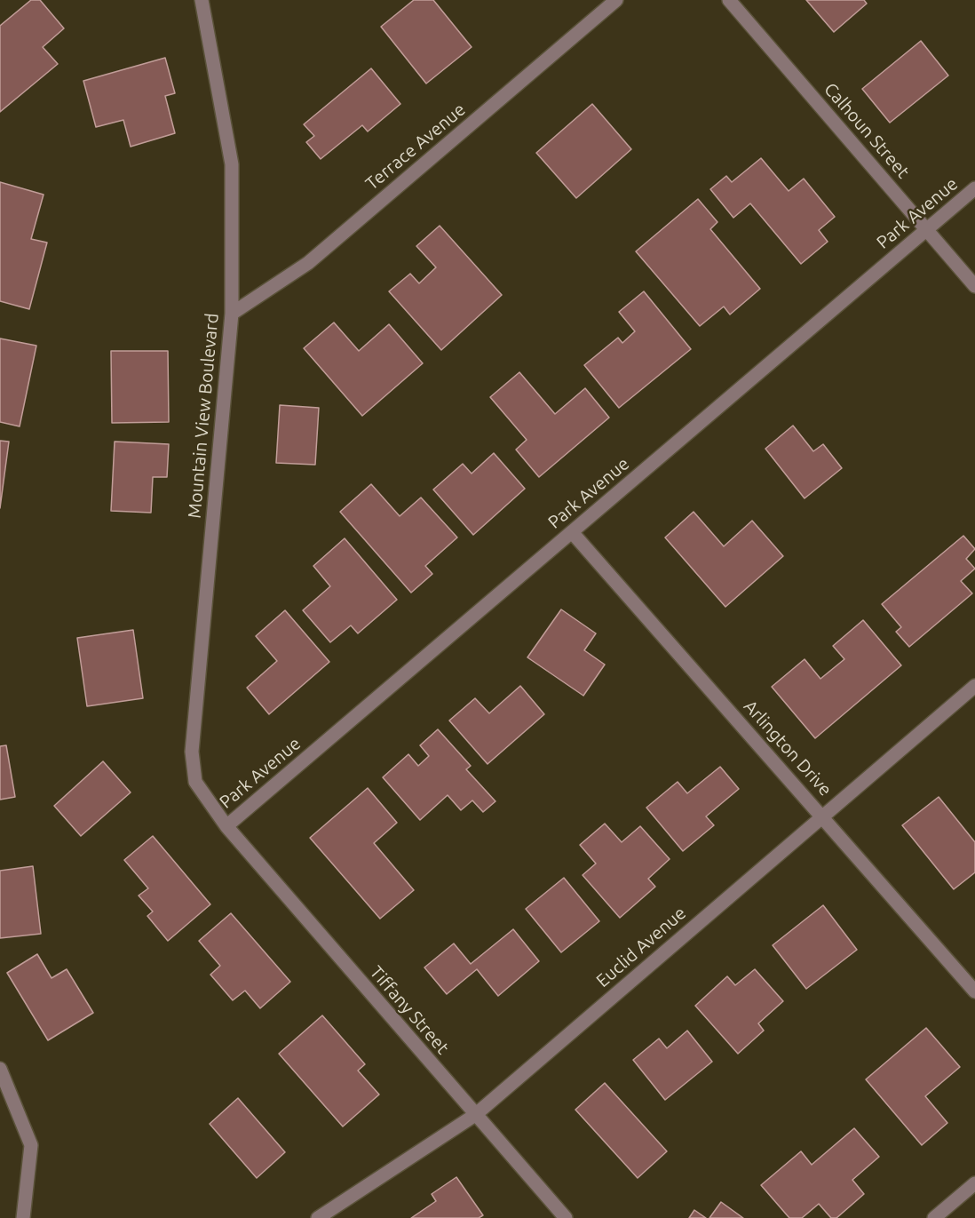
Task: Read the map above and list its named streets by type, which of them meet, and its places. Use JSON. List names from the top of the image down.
{
  "streets": {
    "street": [
      "Calhoun Street",
      "Terrace Avenue",
      "Park Avenue",
      "Mountain View Boulevard",
      "Arlington Drive",
      "Euclid Avenue",
      "Tiffany Street"
    ]
  },
  "crossings": [
    ["Calhoun Street", "Park Avenue"],
    ["Terrace Avenue", "Mountain View Boulevard"],
    ["Park Avenue", "Mountain View Boulevard"],
    ["Park Avenue", "Arlington Drive"],
    ["Park Avenue", "Tiffany Street"],
    ["Mountain View Boulevard", "Tiffany Street"],
    ["Arlington Drive", "Euclid Avenue"],
    ["Euclid Avenue", "Tiffany Street"]
  ]
}
